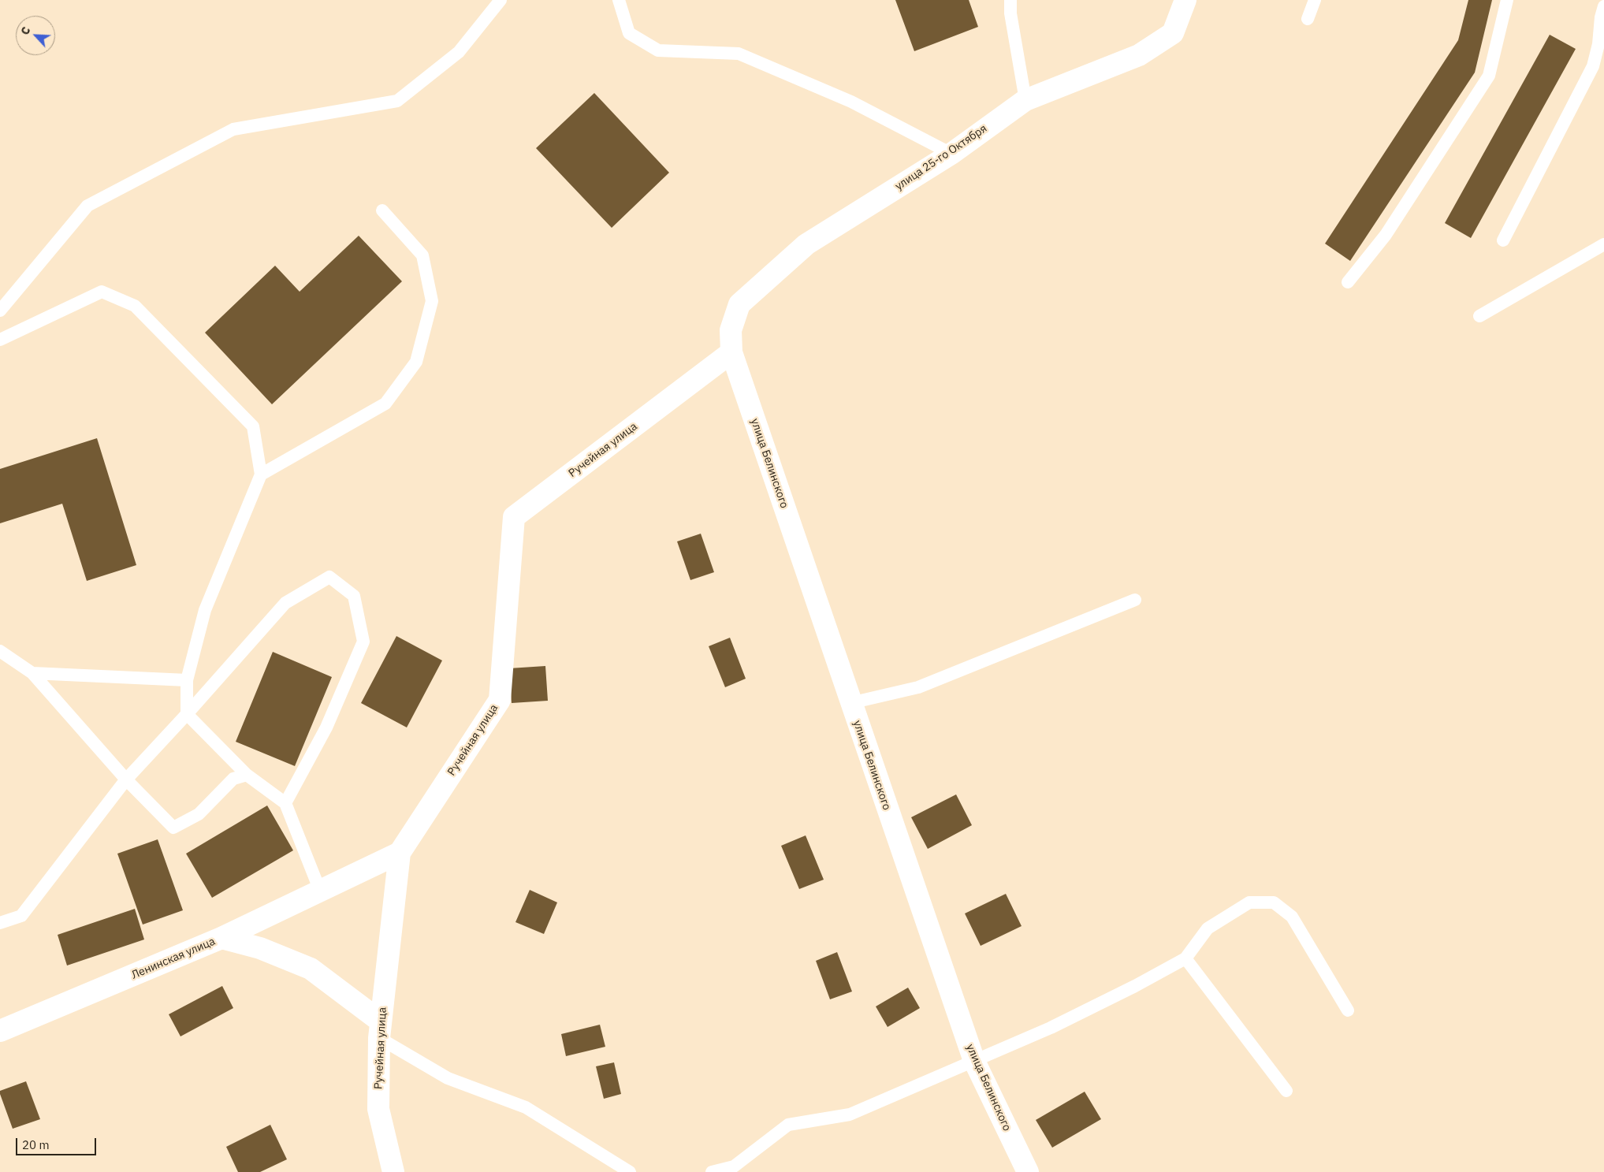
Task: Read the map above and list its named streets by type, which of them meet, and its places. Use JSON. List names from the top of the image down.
{
  "streets": {
    "street": [
      "улица 25-го Октября",
      "Ручейная улица",
      "улица Белинского",
      "Ленинская улица"
    ]
  },
  "crossings": [
    ["улица 25-го Октября", "Ручейная улица"],
    ["улица 25-го Октября", "улица Белинского"],
    ["Ручейная улица", "улица Белинского"],
    ["Ручейная улица", "Ленинская улица"]
  ],
  "scale_bar": "20 m",
  "north": "top left"
}
